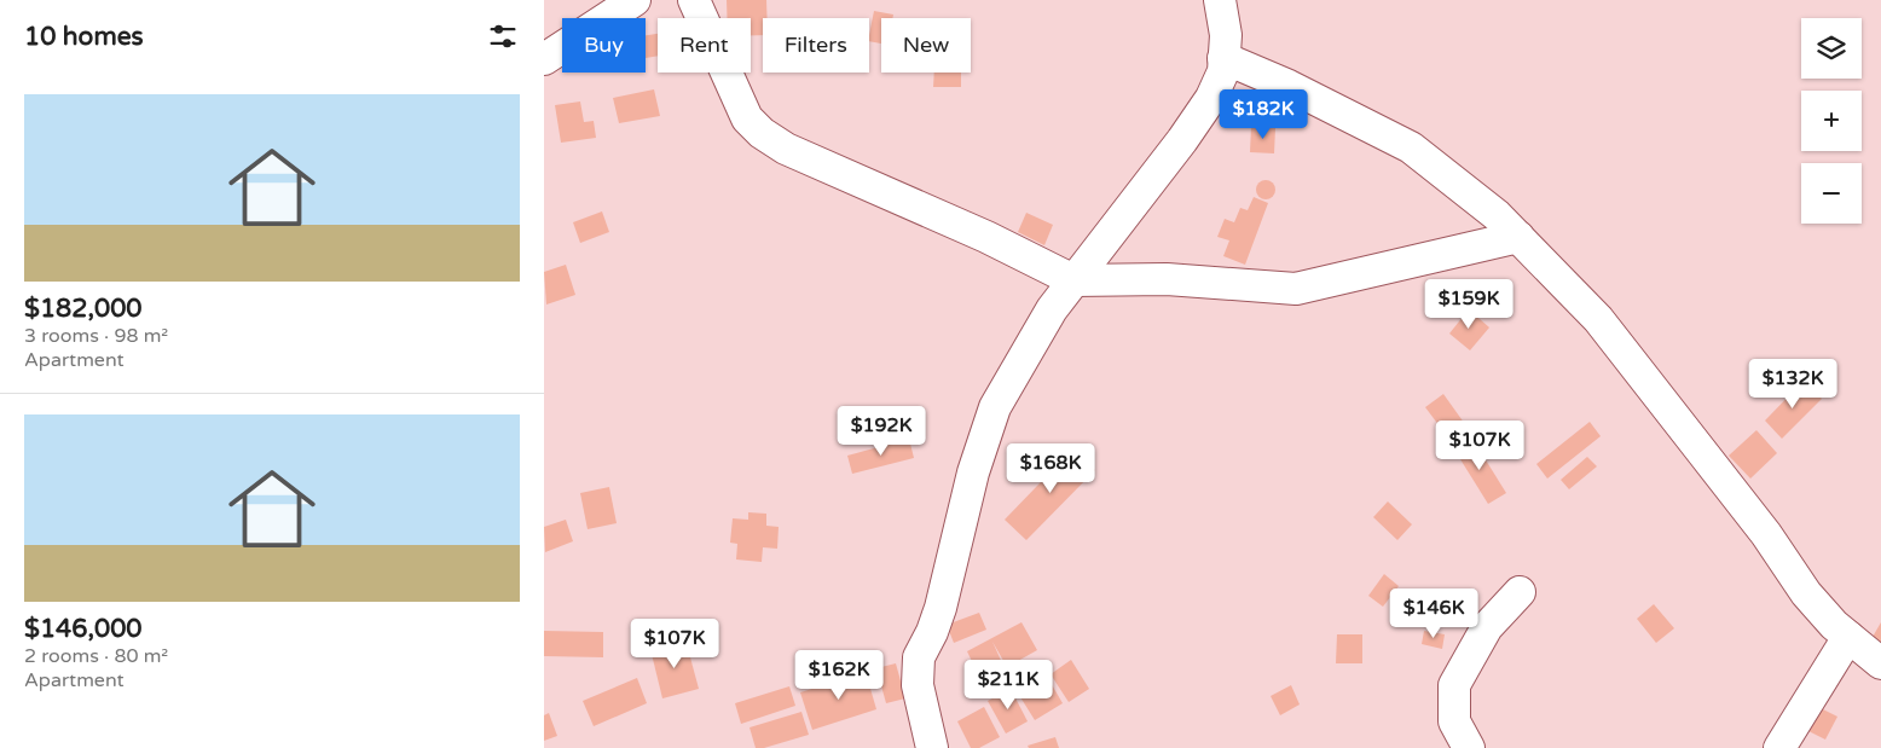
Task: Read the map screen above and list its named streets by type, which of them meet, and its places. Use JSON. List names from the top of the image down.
{
  "page": {
    "heading": "10 homes",
    "map_buttons": ["+", "−"],
    "chip": [
      "Buy",
      "Rent",
      "Filters",
      "New"
    ],
    "list": [
      {
        "name": "$182,000",
        "note": "3 rooms · 98 m² · Apartment"
      },
      {
        "name": "$146,000",
        "note": "2 rooms · 80 m² · Apartment"
      }
    ],
    "price": [
      "$182K",
      "$159K",
      "$132K",
      "$192K",
      "$107K",
      "$168K",
      "$146K",
      "$107K",
      "$162K",
      "$211K"
    ]
  }
}
